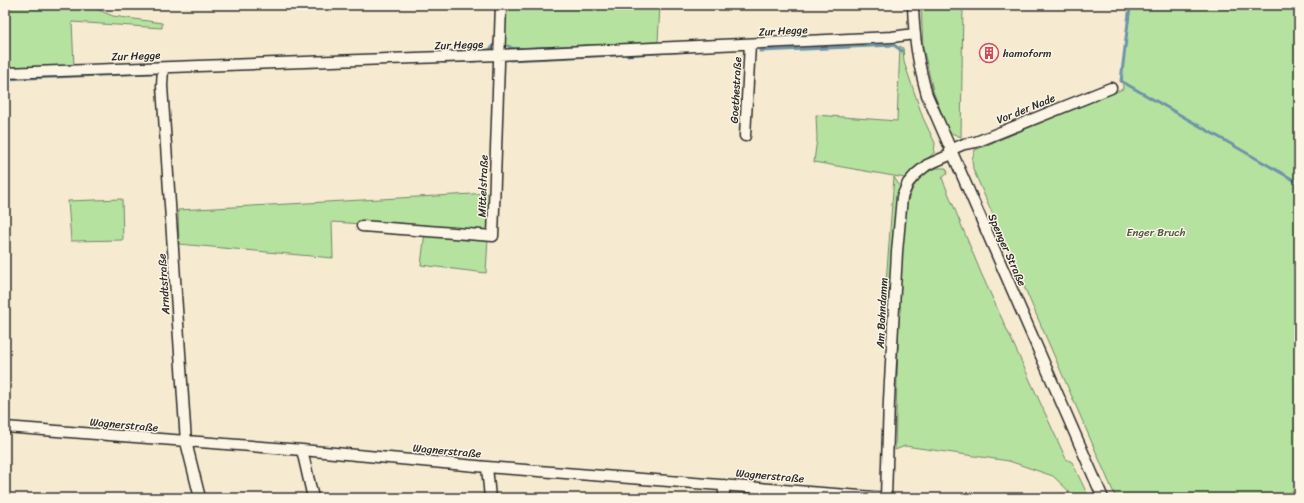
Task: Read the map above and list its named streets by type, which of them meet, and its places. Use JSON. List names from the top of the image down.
{
  "streets": {
    "street": [
      "Zur Hegge",
      "Goethestraße",
      "Vor der Nade",
      "Mittelstraße",
      "Spenger Straße",
      "Arndtstraße",
      "Am Bahndamm",
      "Wagnerstraße"
    ]
  },
  "crossings": [
    ["Zur Hegge", "Goethestraße"],
    ["Zur Hegge", "Mittelstraße"],
    ["Zur Hegge", "Spenger Straße"],
    ["Zur Hegge", "Arndtstraße"],
    ["Vor der Nade", "Spenger Straße"],
    ["Vor der Nade", "Am Bahndamm"],
    ["Spenger Straße", "Am Bahndamm"],
    ["Arndtstraße", "Wagnerstraße"],
    ["Am Bahndamm", "Wagnerstraße"]
  ],
  "parks": ["Enger Bruch"],
  "places": {
    "building": ["hamoform"]
  }
}
